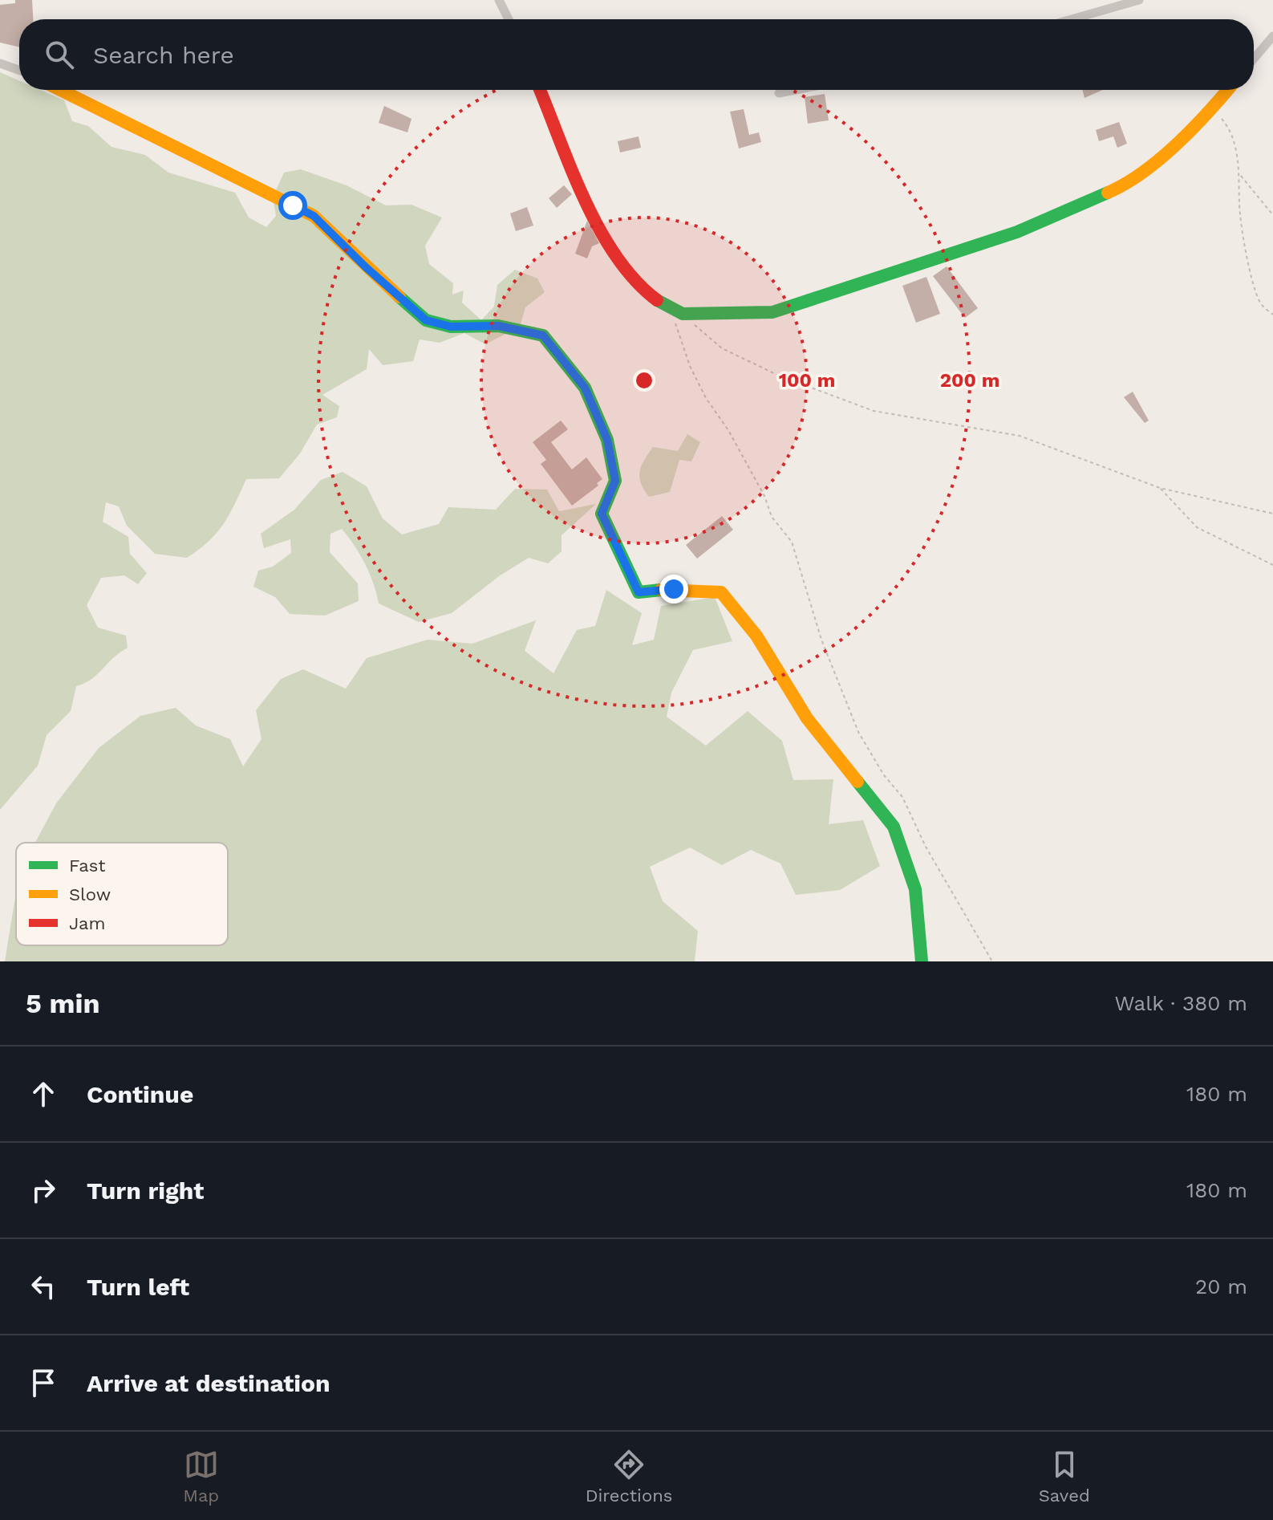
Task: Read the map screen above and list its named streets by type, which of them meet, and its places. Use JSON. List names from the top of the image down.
{
  "legend": ["Fast", "Slow", "Jam"],
  "page": {
    "search": "Search here",
    "heading": ["5 min", "Walk · 380 m"],
    "list": [
      ["Continue", "180 m"],
      ["Turn right", "180 m"],
      ["Turn left", "20 m"],
      "Arrive at destination"
    ],
    "nav": ["Map", "Directions", "Saved"]
  },
  "rings": ["100 m", "200 m"]
}
